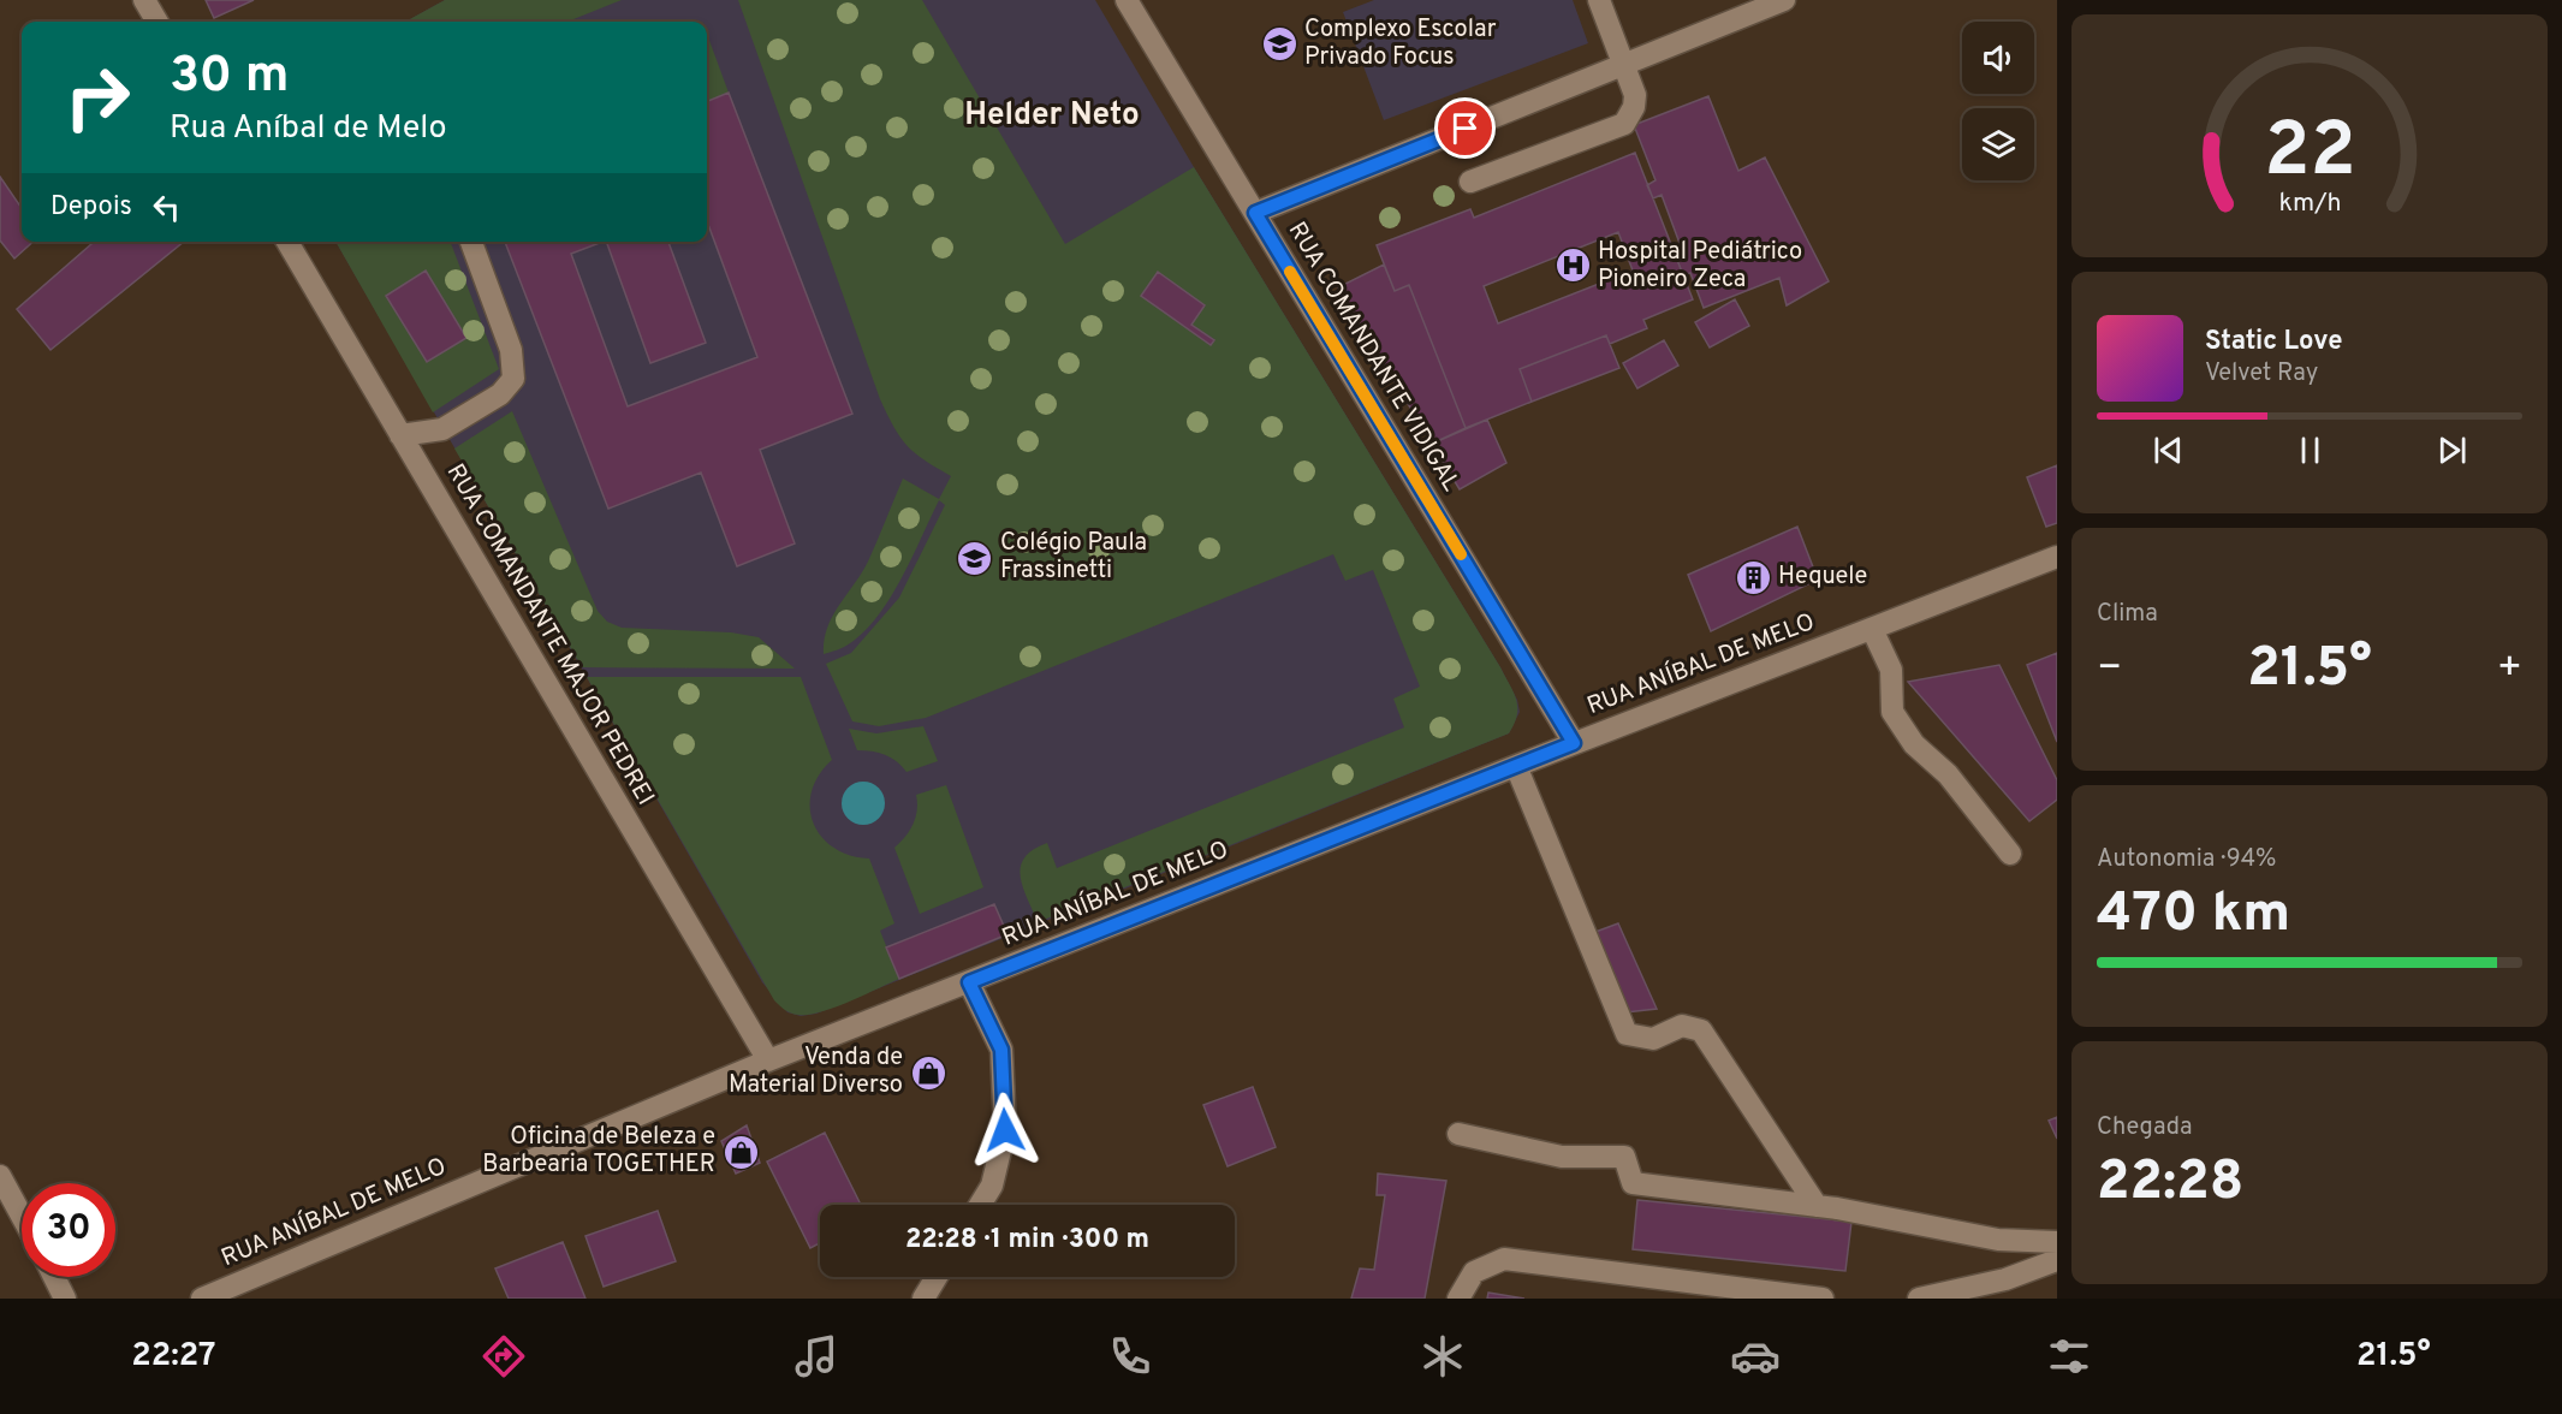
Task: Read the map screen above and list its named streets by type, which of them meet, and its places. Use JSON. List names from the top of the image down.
{
  "streets": {
    "street": ["RUA COMANDANTE VIDIGAL", "RUA COMANDANTE MAJOR PEDREI", "RUA ANÍBAL DE MELO"]
  },
  "crossings": [
    ["RUA COMANDANTE VIDIGAL", "RUA ANÍBAL DE MELO"],
    ["RUA COMANDANTE MAJOR PEDREI", "RUA ANÍBAL DE MELO"]
  ],
  "districts": ["Helder Neto"],
  "places": {
    "school or university": ["Complexo Escolar Privado Focus", "Colégio Paula Frassinetti"],
    "hospital": ["Hospital Pediátrico Pioneiro Zeca"],
    "building": ["Hequele"],
    "shop": ["Venda de Material Diverso", "Oficina de Beleza e Barbearia TOGETHER"]
  },
  "page": {
    "turn": ["30 m", "Rua Aníbal de Melo"],
    "then": "Depois",
    "song": ["Static Love", "Velvet Ray"],
    "tile": [
      "Clima",
      ["Autonomia · 94%", "470 km"],
      ["Chegada", "22:28"]
    ],
    "heat": ["−", "21.5°", "+"],
    "limit": "30",
    "trip": "22:28 · 1 min · 300 m",
    "tabs": ["22:27", "21.5°"],
    "gauge": ["22", "km/h"]
  }
}
